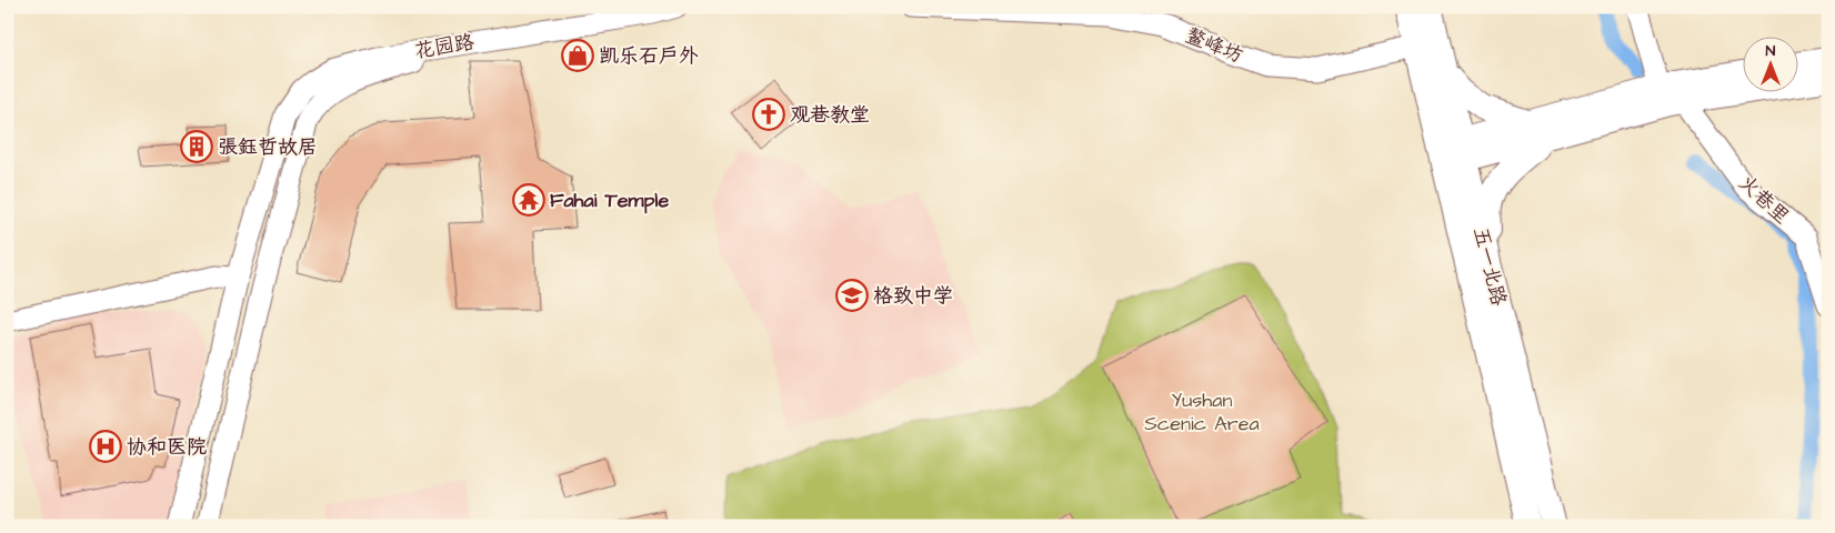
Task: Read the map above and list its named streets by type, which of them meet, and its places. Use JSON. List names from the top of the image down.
{
  "streets": {
    "main road": ["五一北路"],
    "street": ["鳌峰坊", "花园路", "火巷里"]
  },
  "crossings": [
    ["鳌峰坊", "五一北路"]
  ],
  "parks": ["Yushan Scenic Area"],
  "places": {
    "shop": ["凯乐石户外"],
    "church": ["观巷教堂"],
    "building": ["張鈺哲故居"],
    "temple": ["Fahai Temple"],
    "school or university": ["格致中学"],
    "hospital": ["协和医院"]
  },
  "north": "top"
}
